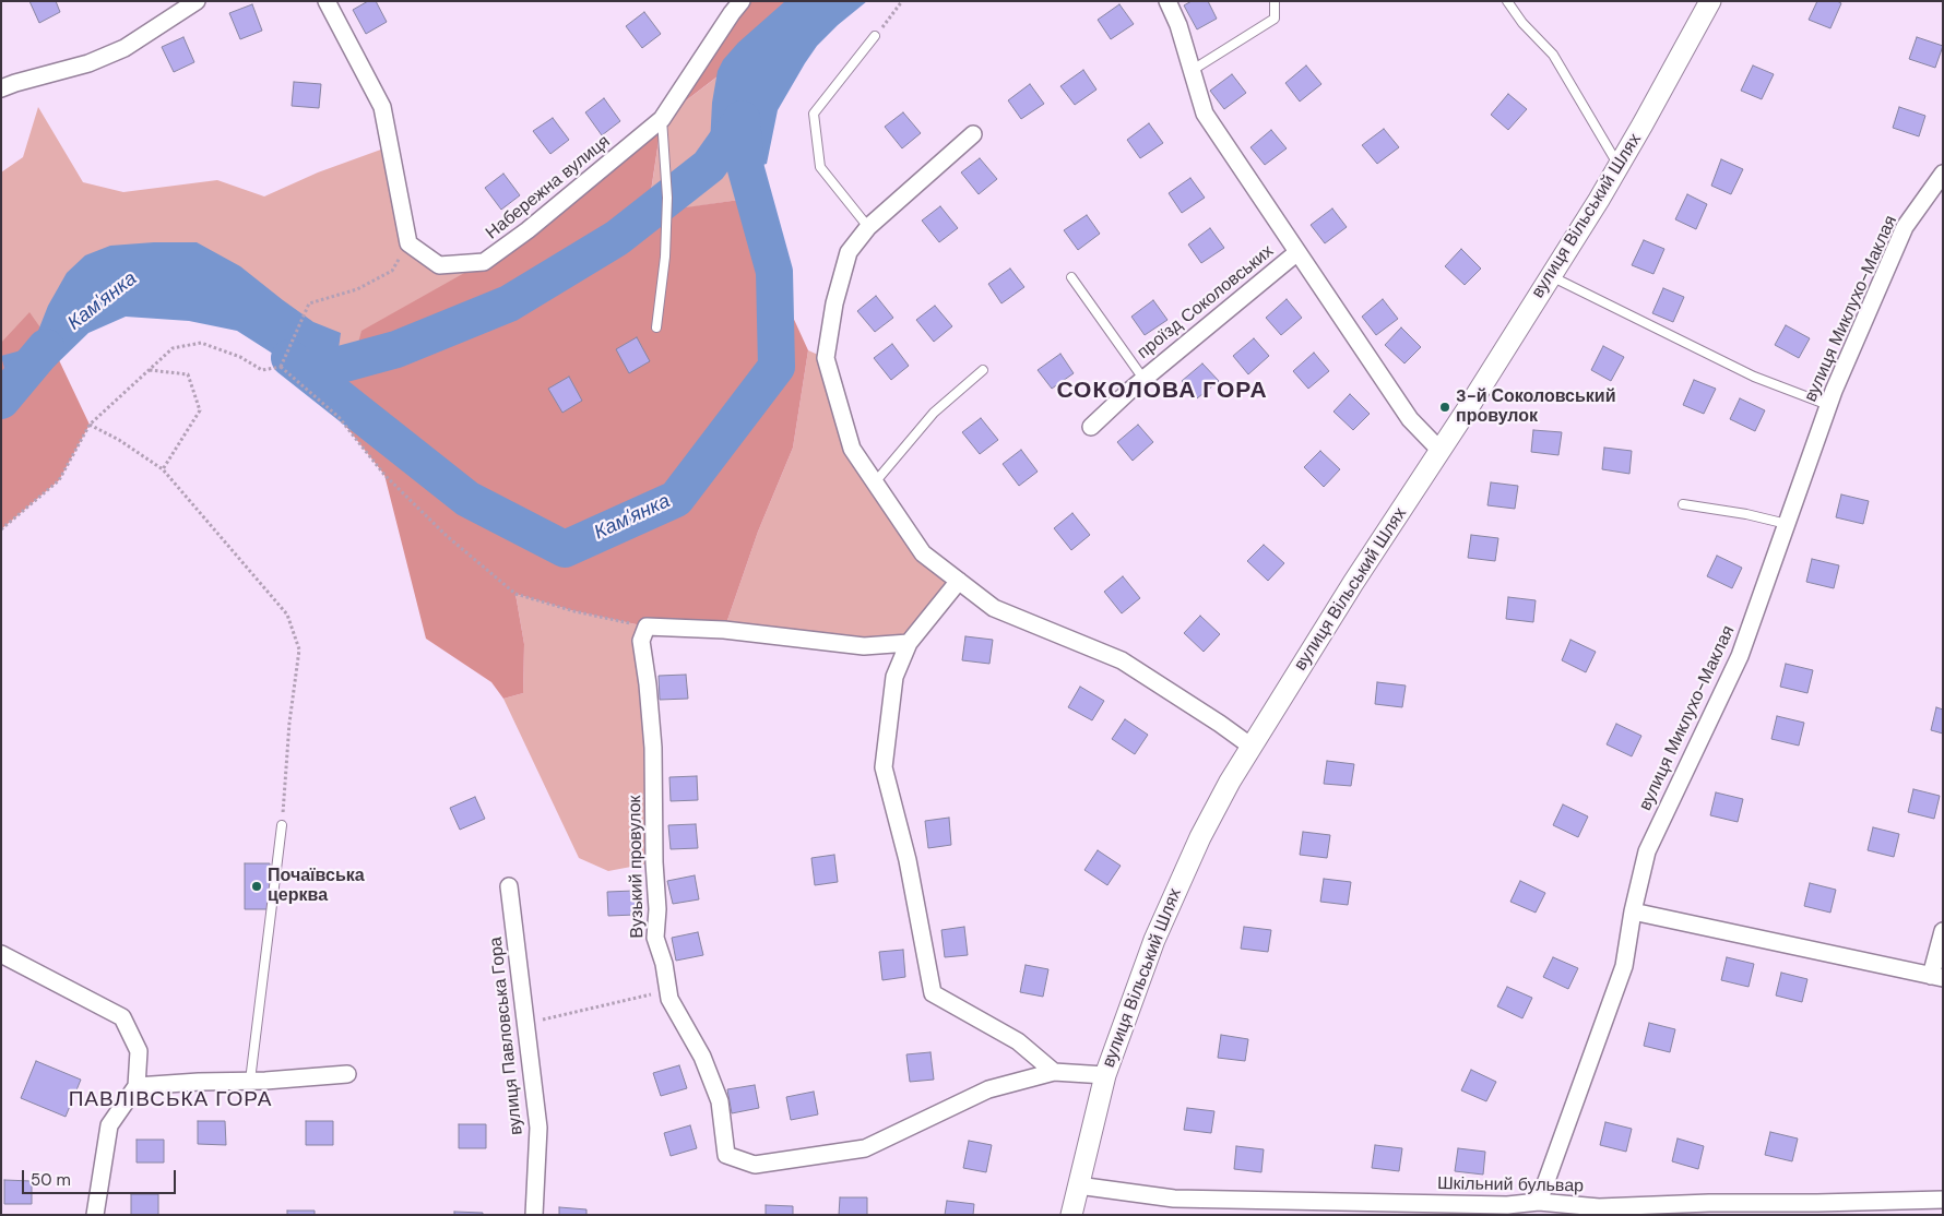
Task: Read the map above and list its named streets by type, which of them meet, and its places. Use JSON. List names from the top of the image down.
{
  "streets": {
    "street": [
      "Набережна вулиця",
      "вулиця Вільський Шлях",
      "проїзд Соколовських",
      "вулиця Миклухо-Маклая",
      "Вузький провулок",
      "вулиця Павловська Гора",
      "Шкільний бульвар"
    ]
  },
  "crossings": [
    ["вулиця Вільський Шлях", "Вузький провулок"],
    ["вулиця Вільський Шлях", "Шкільний бульвар"],
    ["вулиця Миклухо-Маклая", "Шкільний бульвар"]
  ],
  "districts": ["СОКОЛОВА ГОРА", "ПАВЛІВСЬКА ГОРА"],
  "water": ["Кам'янка"],
  "places": ["3-й Соколовський провулок", "Почаївська церква"],
  "scale_bar": "50 m"
}
